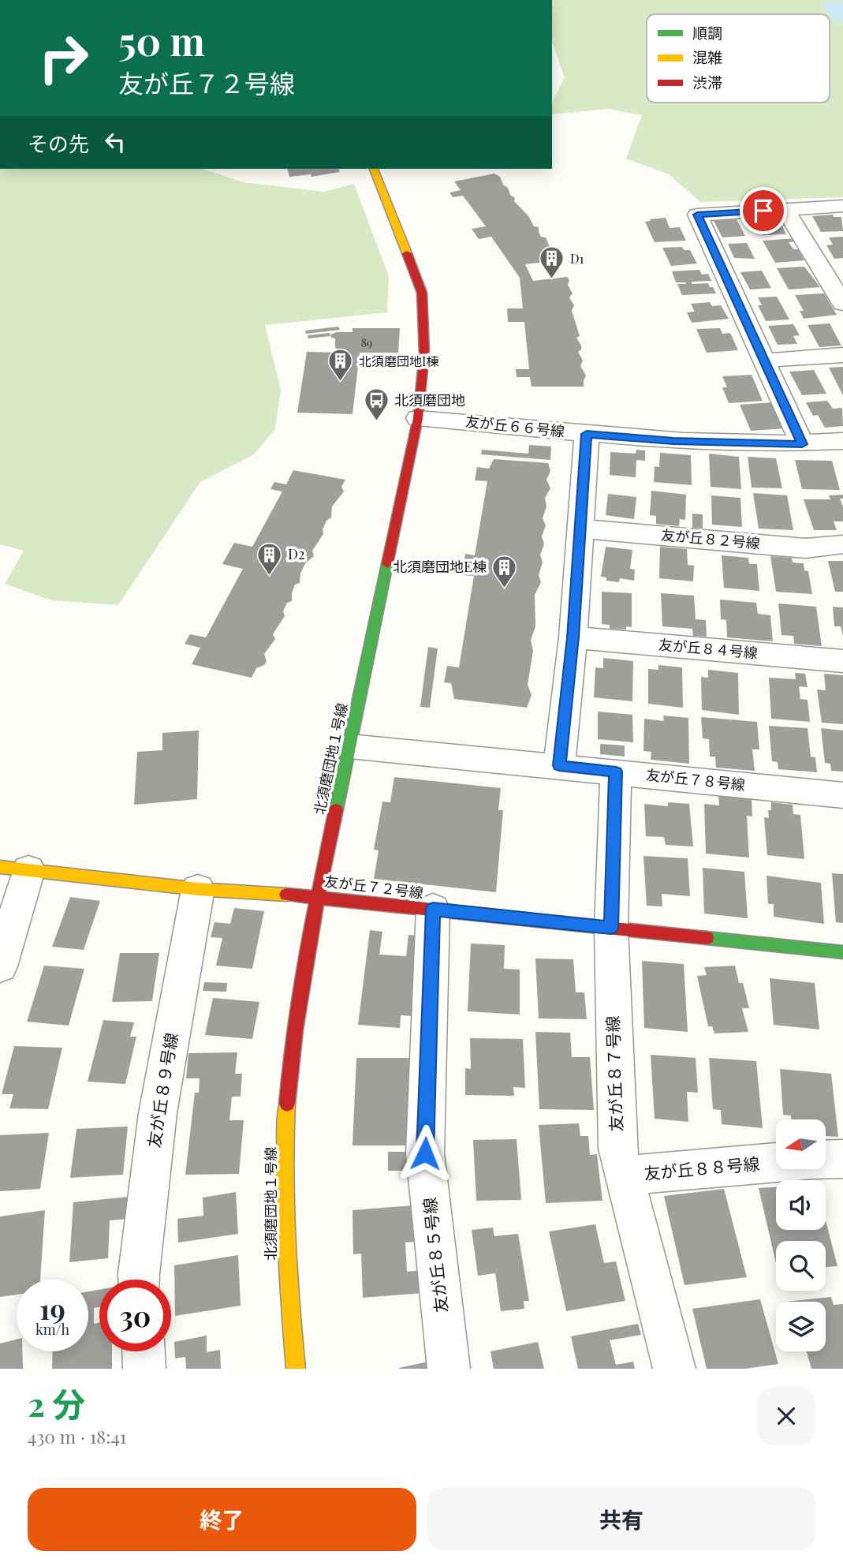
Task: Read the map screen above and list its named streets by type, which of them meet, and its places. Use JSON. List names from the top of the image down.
{
  "streets": {
    "street": [
      "友が丘６６号線",
      "友が丘８２号線",
      "友が丘８４号線",
      "北須磨団地１号線",
      "友が丘７８号線",
      "友が丘７２号線",
      "友が丘８７号線",
      "友が丘８９号線",
      "友が丘８８号線",
      "友が丘８５号線"
    ]
  },
  "crossings": [
    ["友が丘６６号線", "北須磨団地１号線"],
    ["北須磨団地１号線", "友が丘７８号線"],
    ["北須磨団地１号線", "友が丘７２号線"],
    ["友が丘７８号線", "友が丘８７号線"],
    ["友が丘７２号線", "友が丘８７号線"],
    ["友が丘７２号線", "友が丘８９号線"],
    ["友が丘７２号線", "友が丘８５号線"],
    ["友が丘８７号線", "友が丘８８号線"]
  ],
  "places": {
    "building": [
      "D1",
      "北須磨団地I棟",
      "D2",
      "北須磨団地E棟"
    ],
    "bus stop": ["北須磨団地"]
  },
  "house_numbers": ["89"],
  "legend": ["順調", "混雑", "渋滞"],
  "north": "left",
  "page": {
    "turn": ["50 m", "友が丘７２号線"],
    "then": "その先",
    "speed": "19 km/h",
    "limit": "30",
    "heading": ["2 分", "430 m · 18:41"],
    "buttons": ["終了", "共有"]
  }
}
